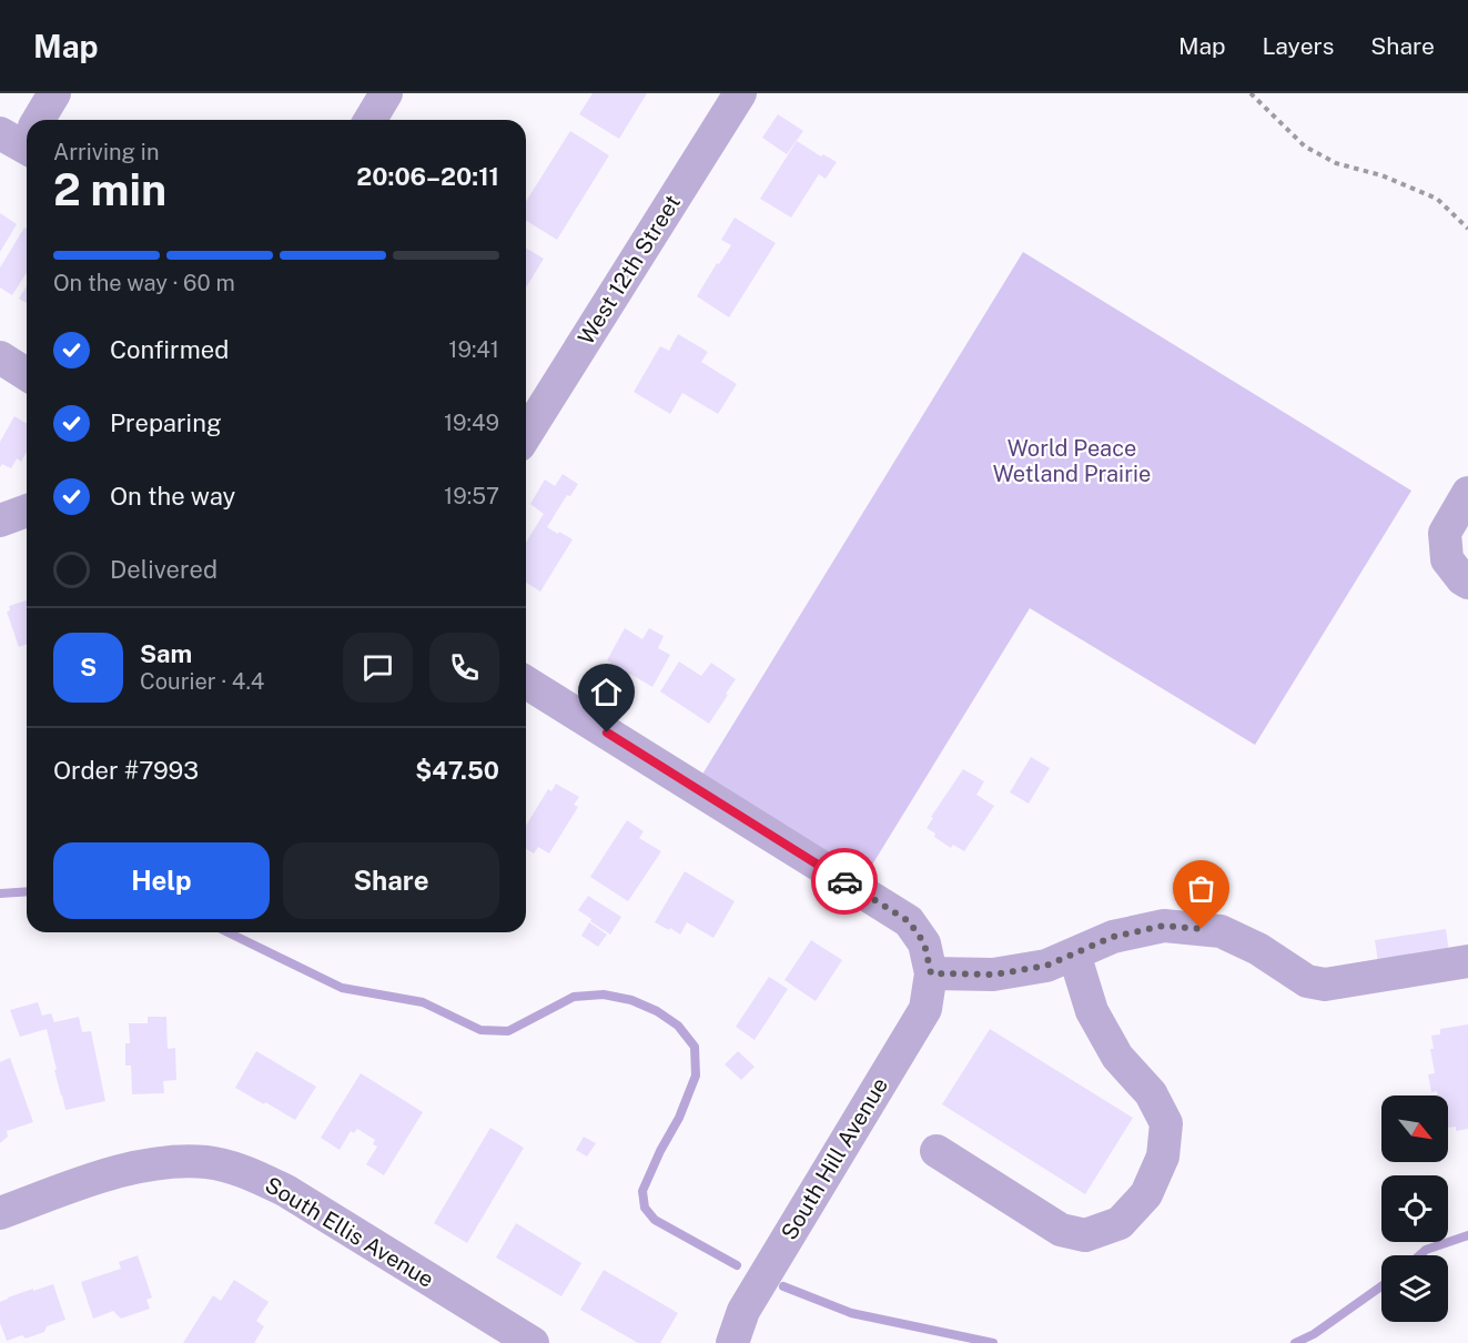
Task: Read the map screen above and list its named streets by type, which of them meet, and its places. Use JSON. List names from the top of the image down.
{
  "streets": {
    "street": ["West 12th Street", "South Hill Avenue", "South Ellis Avenue"]
  },
  "parks": ["World Peace Wetland Prairie"],
  "north": "bottom right",
  "page": {
    "header": "Map",
    "nav": ["Map", "Layers", "Share"],
    "heading": ["2 min", "Arriving in", "20:06–20:11"],
    "panel": [
      "Sam",
      "Courier · 4.4",
      "Order #7993",
      "$47.50"
    ],
    "bar": "On the way · 60 m",
    "list": [
      ["Confirmed", "19:41"],
      ["Preparing", "19:49"],
      ["On the way", "19:57"],
      "Delivered"
    ],
    "round": "S",
    "buttons": ["Help", "Share"]
  }
}
